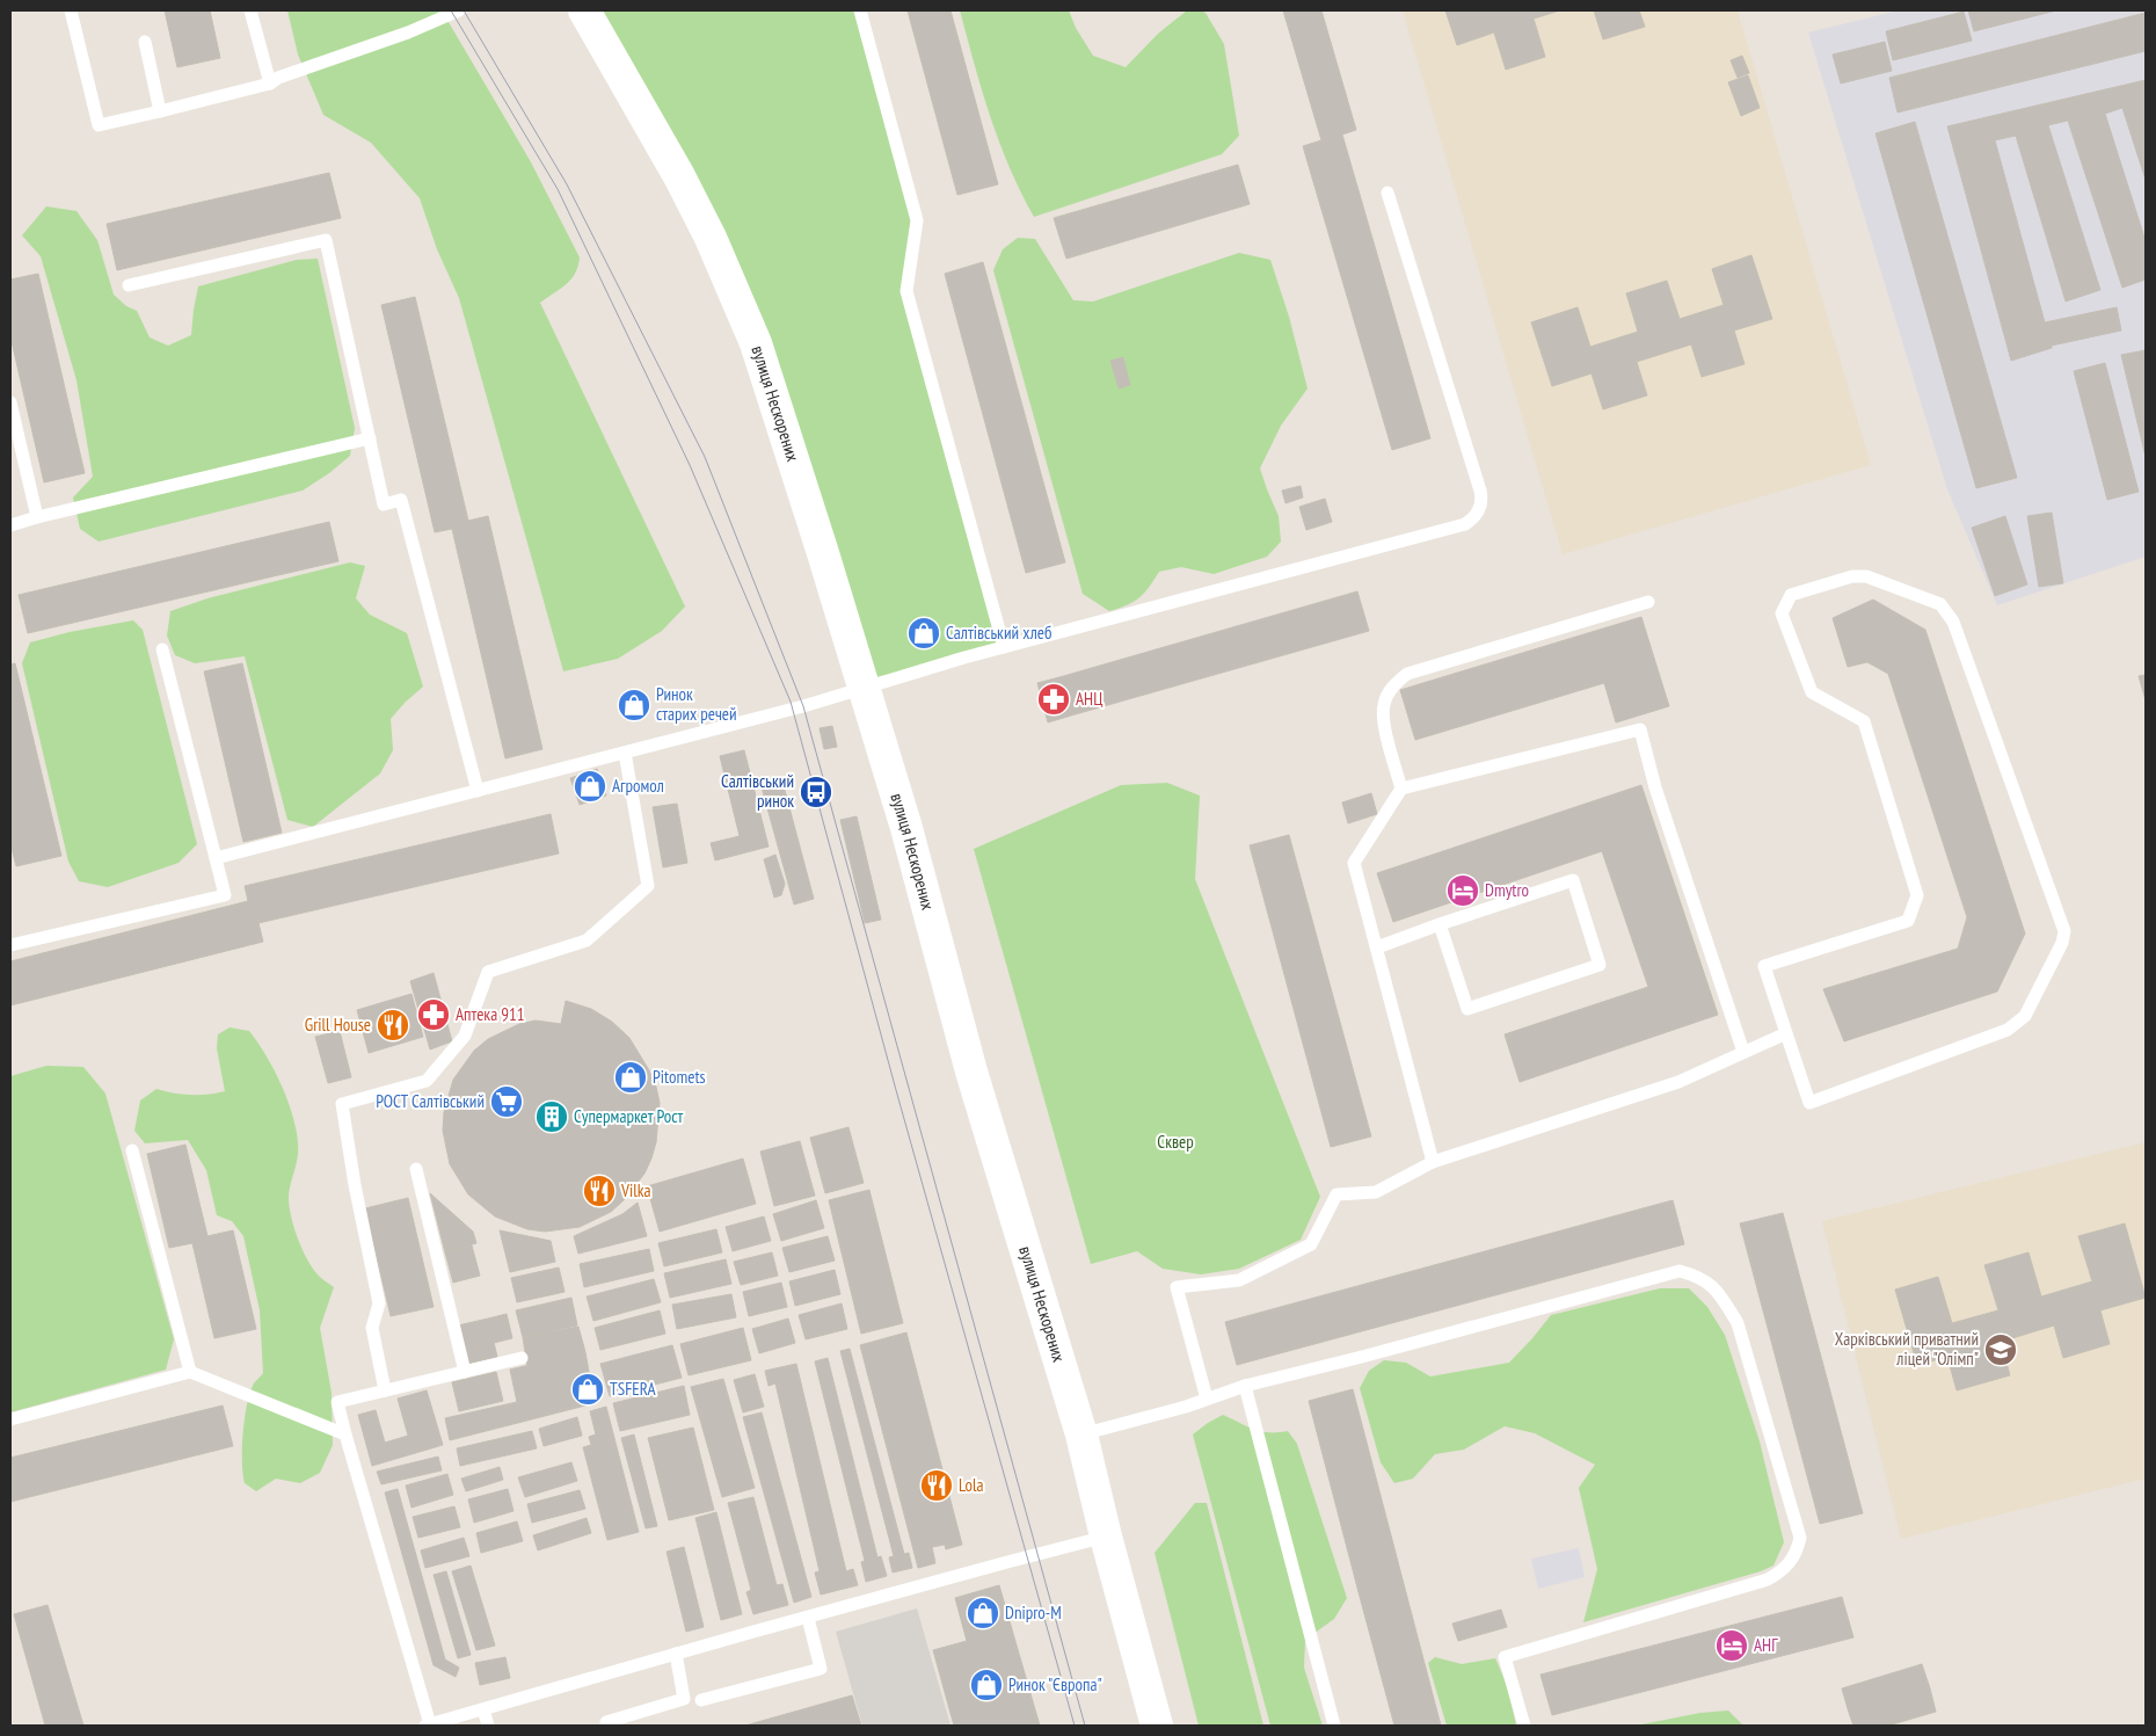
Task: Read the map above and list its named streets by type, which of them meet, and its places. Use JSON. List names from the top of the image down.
{
  "streets": {
    "main road": ["вулиця Нескорених"]
  },
  "parks": ["Сквер"],
  "places": {
    "shop": [
      "Салтівський хлеб",
      "Ринок старих речей",
      "Агромол",
      "Pitomets",
      "TSFERA",
      "Dnipro-M",
      "Ринок \"Європа\""
    ],
    "pharmacy": ["АНЦ", "Аптека 911"],
    "bus stop": ["Салтівський ринок"],
    "hotel": ["Dmytro", "АНГ"],
    "restaurant": ["Grill House", "Vilka", "Lola"],
    "supermarket": ["РОСТ Салтівський"],
    "building": ["Супермаркет Рост"],
    "school or university": ["Харківський приватний ліцей \"Олімп\""]
  }
}
